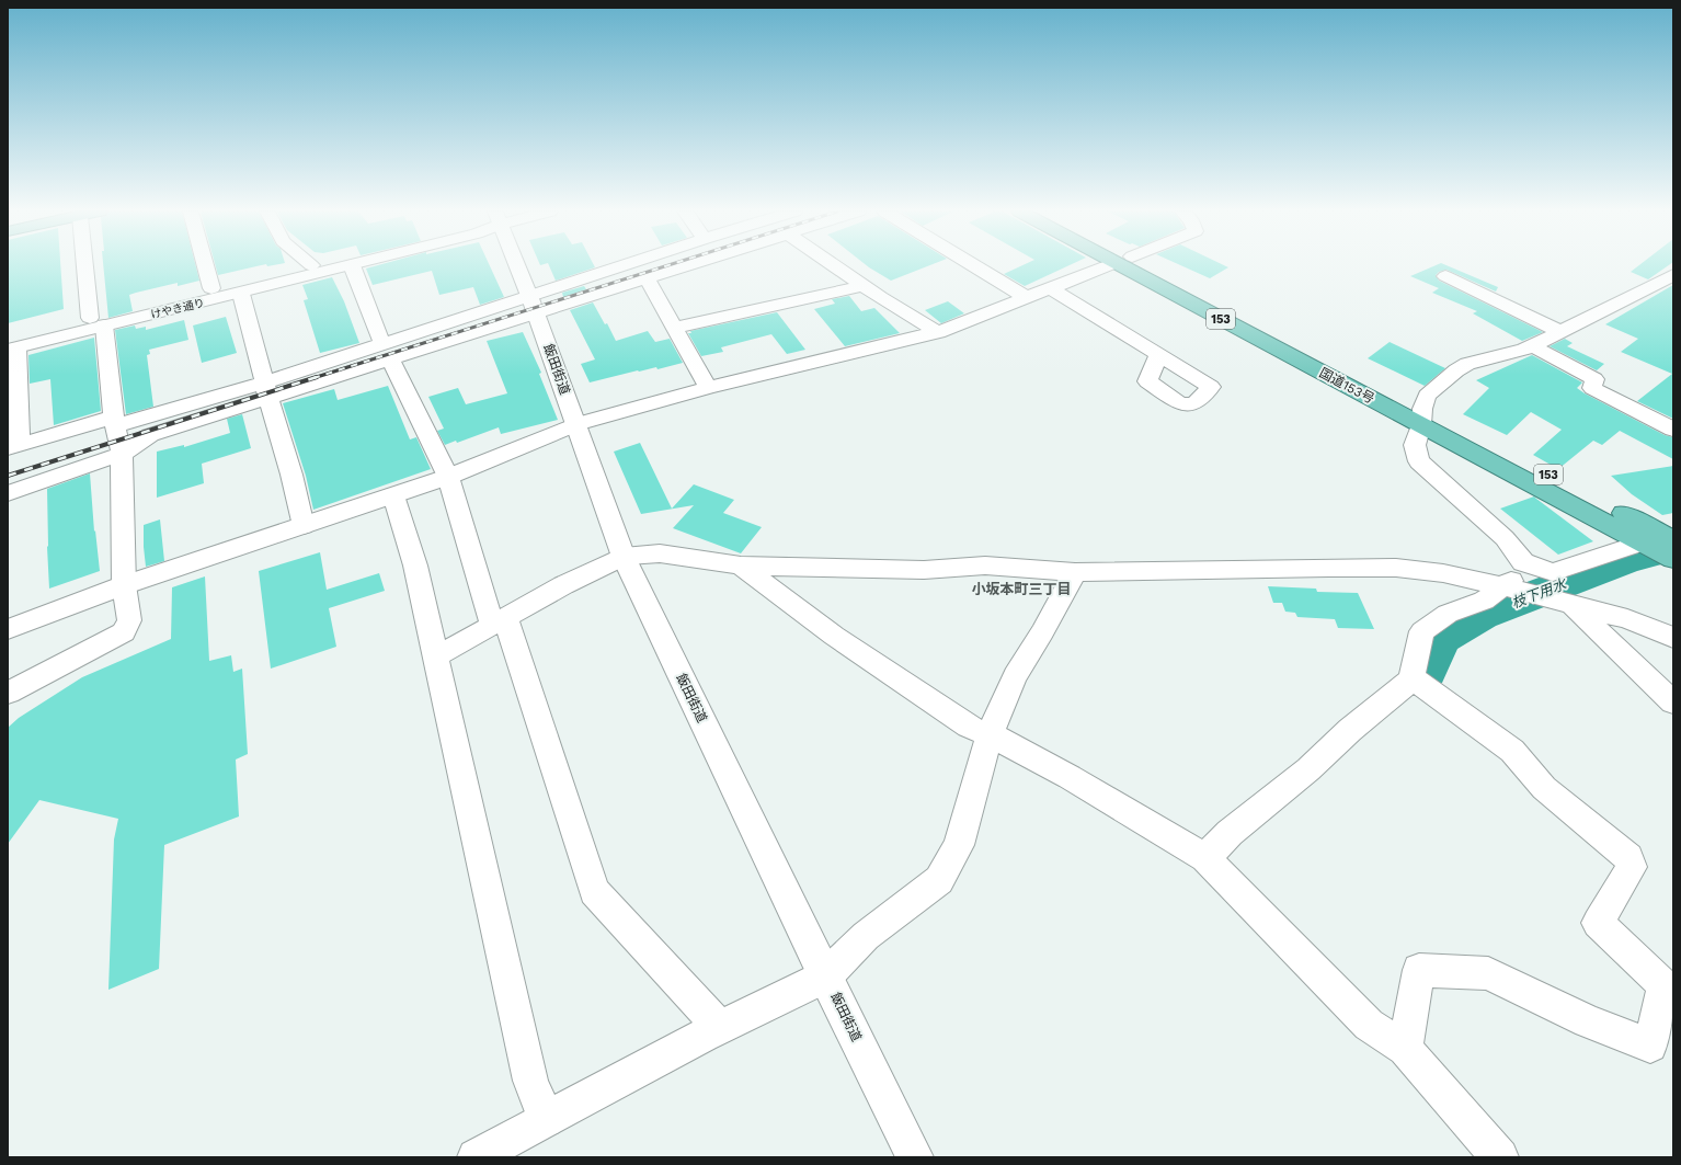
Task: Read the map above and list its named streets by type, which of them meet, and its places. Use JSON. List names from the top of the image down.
{
  "streets": {
    "highway": ["153", "国道153号"],
    "street": ["けやき通り", "飯田街道"]
  },
  "districts": ["小坂本町三丁目"],
  "water": ["枝下用水"]
}
